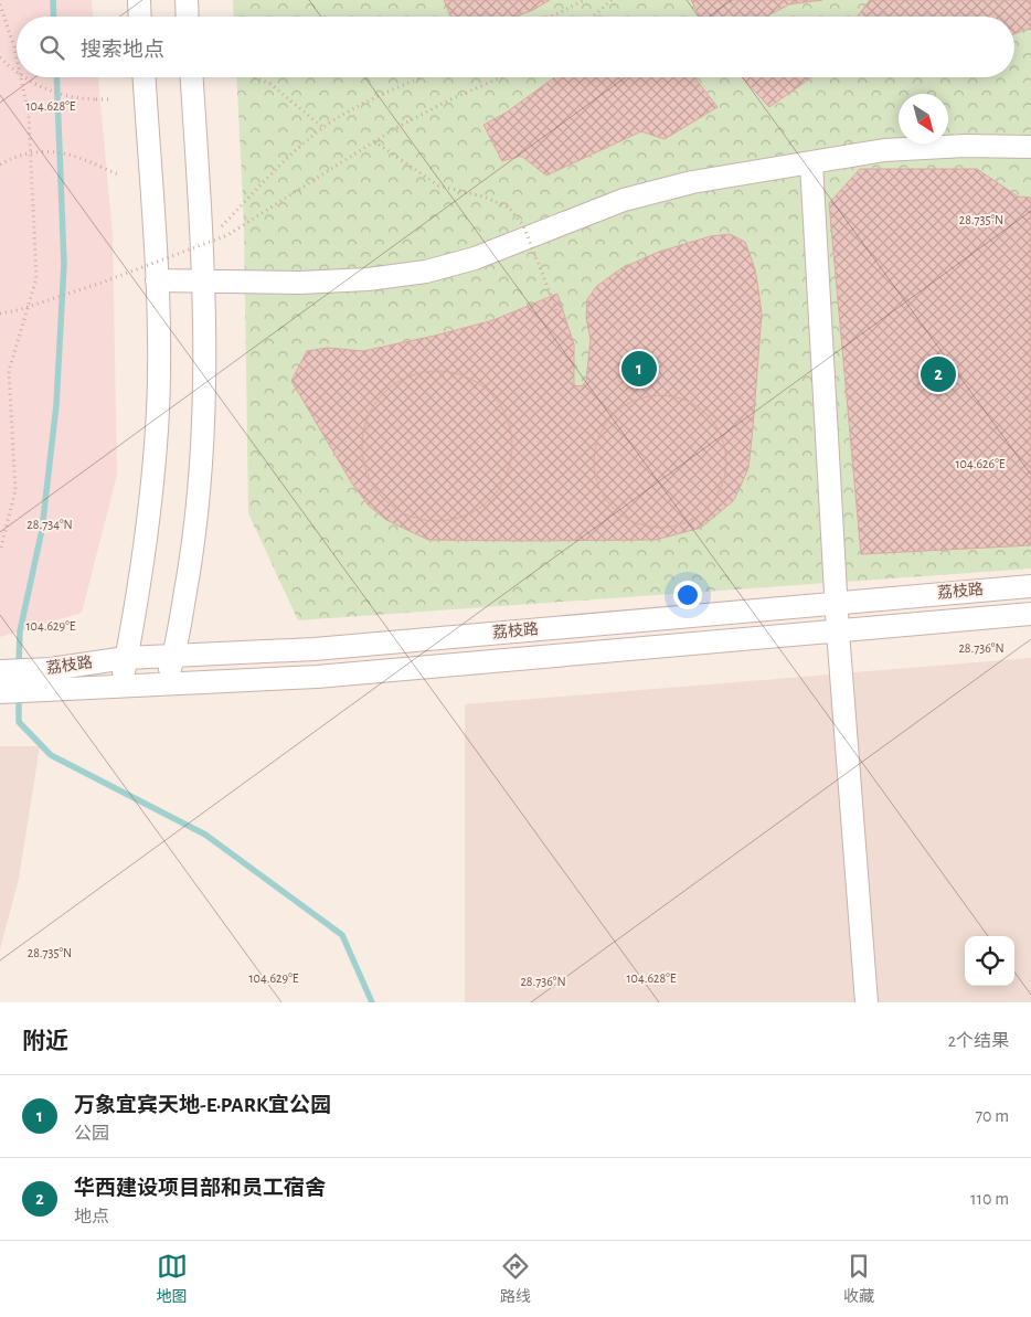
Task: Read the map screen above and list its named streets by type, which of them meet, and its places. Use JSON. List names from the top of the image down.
{
  "streets": {
    "street": ["荔枝路"]
  },
  "north": "bottom right",
  "page": {
    "search": "搜索地点",
    "pins": ["1", "2"],
    "heading": ["附近", "2个结果"],
    "list": [
      {
        "mark": "1",
        "name": "万象宜宾天地-E·PARK宜公园",
        "note": "公园",
        "value": "70 m"
      },
      {
        "mark": "2",
        "name": "华西建设项目部和员工宿舍",
        "note": "地点",
        "value": "110 m"
      }
    ],
    "nav": ["地图", "路线", "收藏"]
  },
  "coordinates": [
    "104.628°E",
    "28.735°N",
    "104.626°E",
    "28.734°N",
    "104.629°E",
    "28.736°N"
  ]
}
